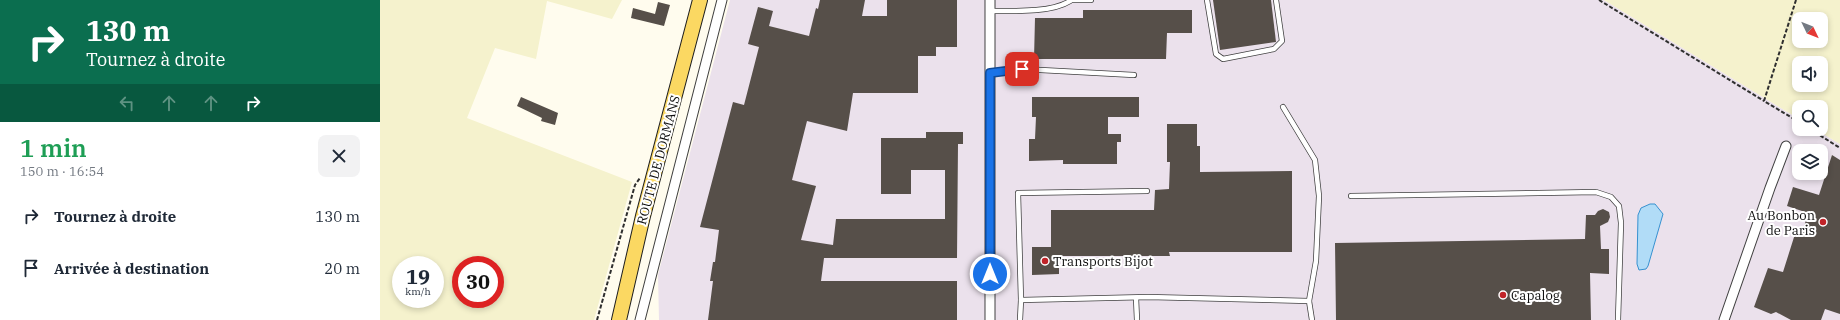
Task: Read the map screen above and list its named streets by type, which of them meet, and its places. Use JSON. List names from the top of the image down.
{
  "streets": {
    "main road": ["ROUTE DE DORMANS"]
  },
  "places": ["Au Bonbon de Paris", "Transports Bijot", "Capalog"],
  "north": "bottom right",
  "page": {
    "turn": ["130 m", "Tournez à droite"],
    "heading": ["1 min", "150 m · 16:54"],
    "list": [
      {
        "name": "Tournez à droite",
        "value": "130 m"
      },
      {
        "name": "Arrivée à destination",
        "value": "20 m"
      }
    ],
    "speed": "19 km/h",
    "limit": "30"
  }
}
